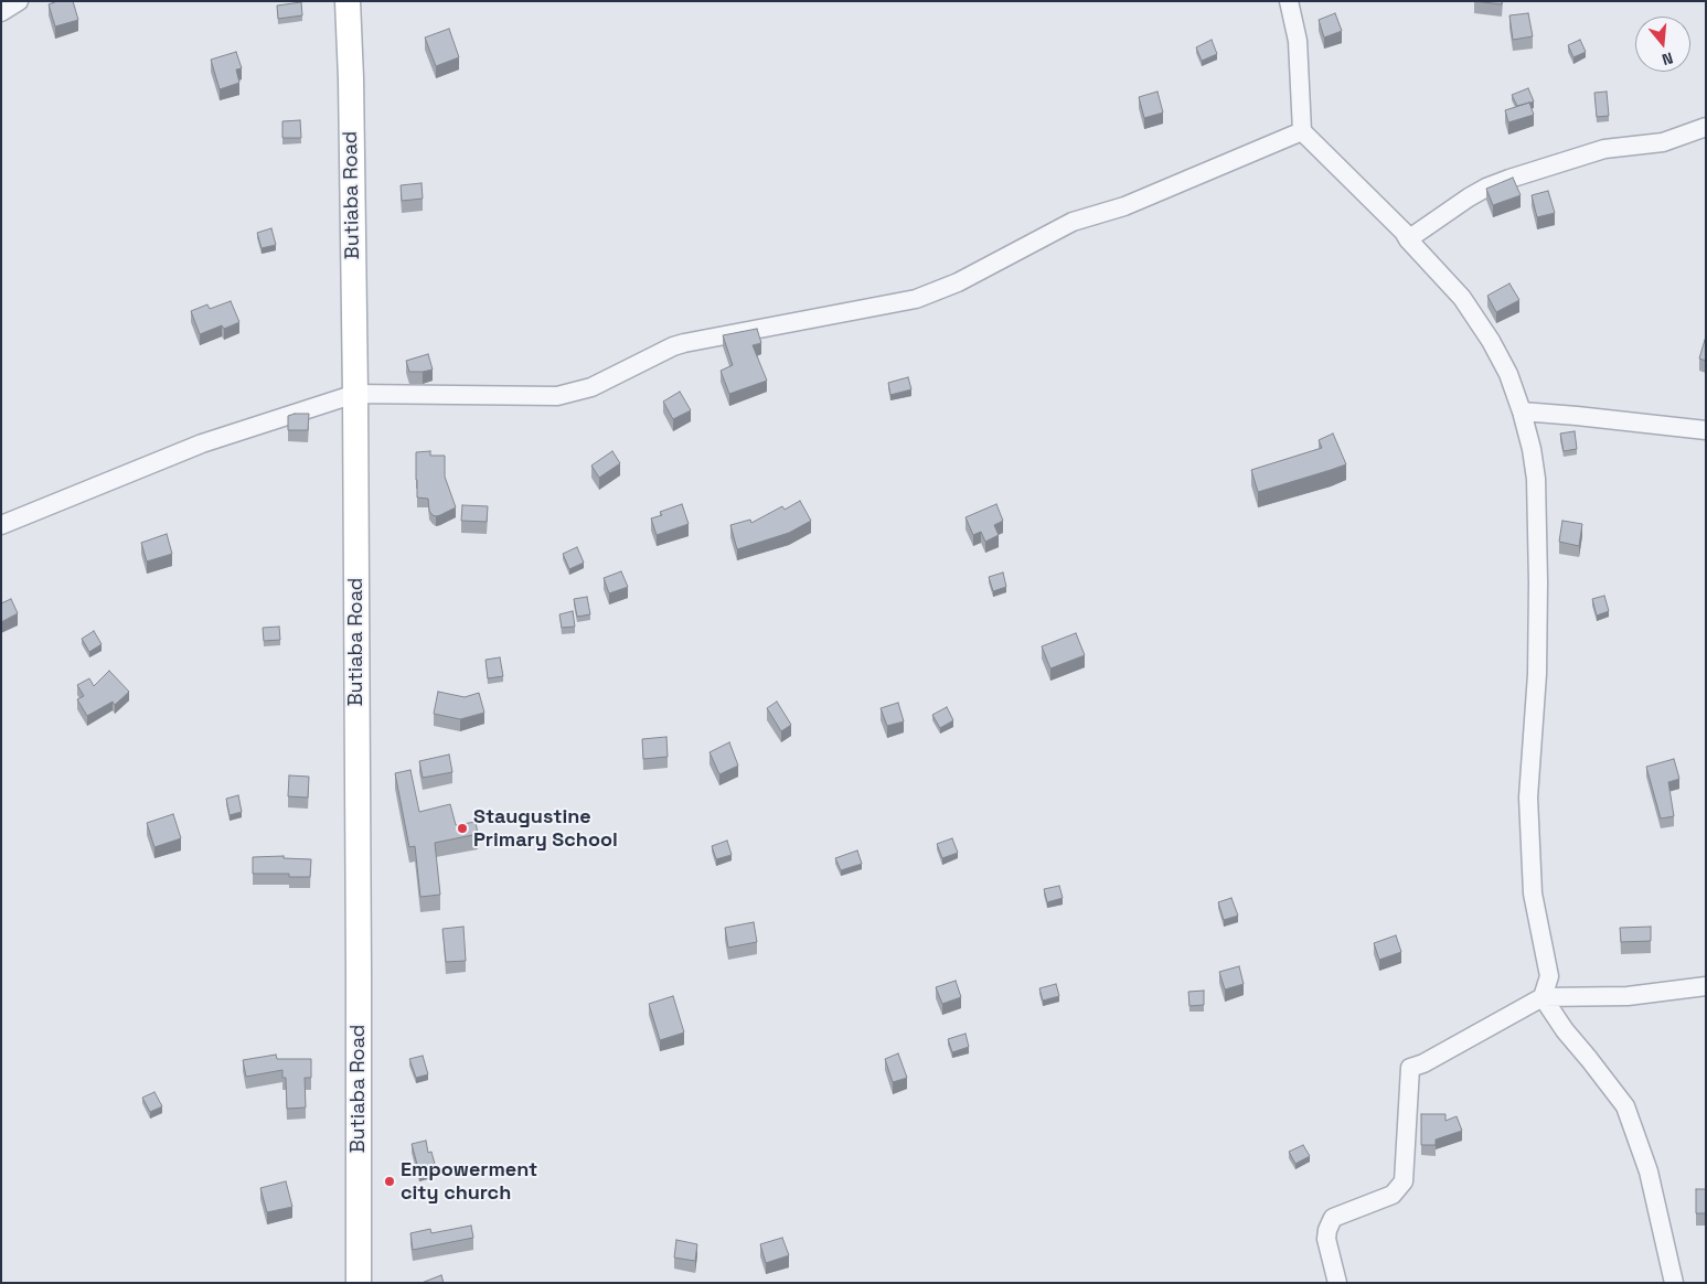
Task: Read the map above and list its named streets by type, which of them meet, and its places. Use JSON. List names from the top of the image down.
{
  "streets": {
    "main road": ["Butiaba Road"]
  },
  "places": ["Staugustine Primary School", "Empowerment city church"],
  "north": "bottom"
}
